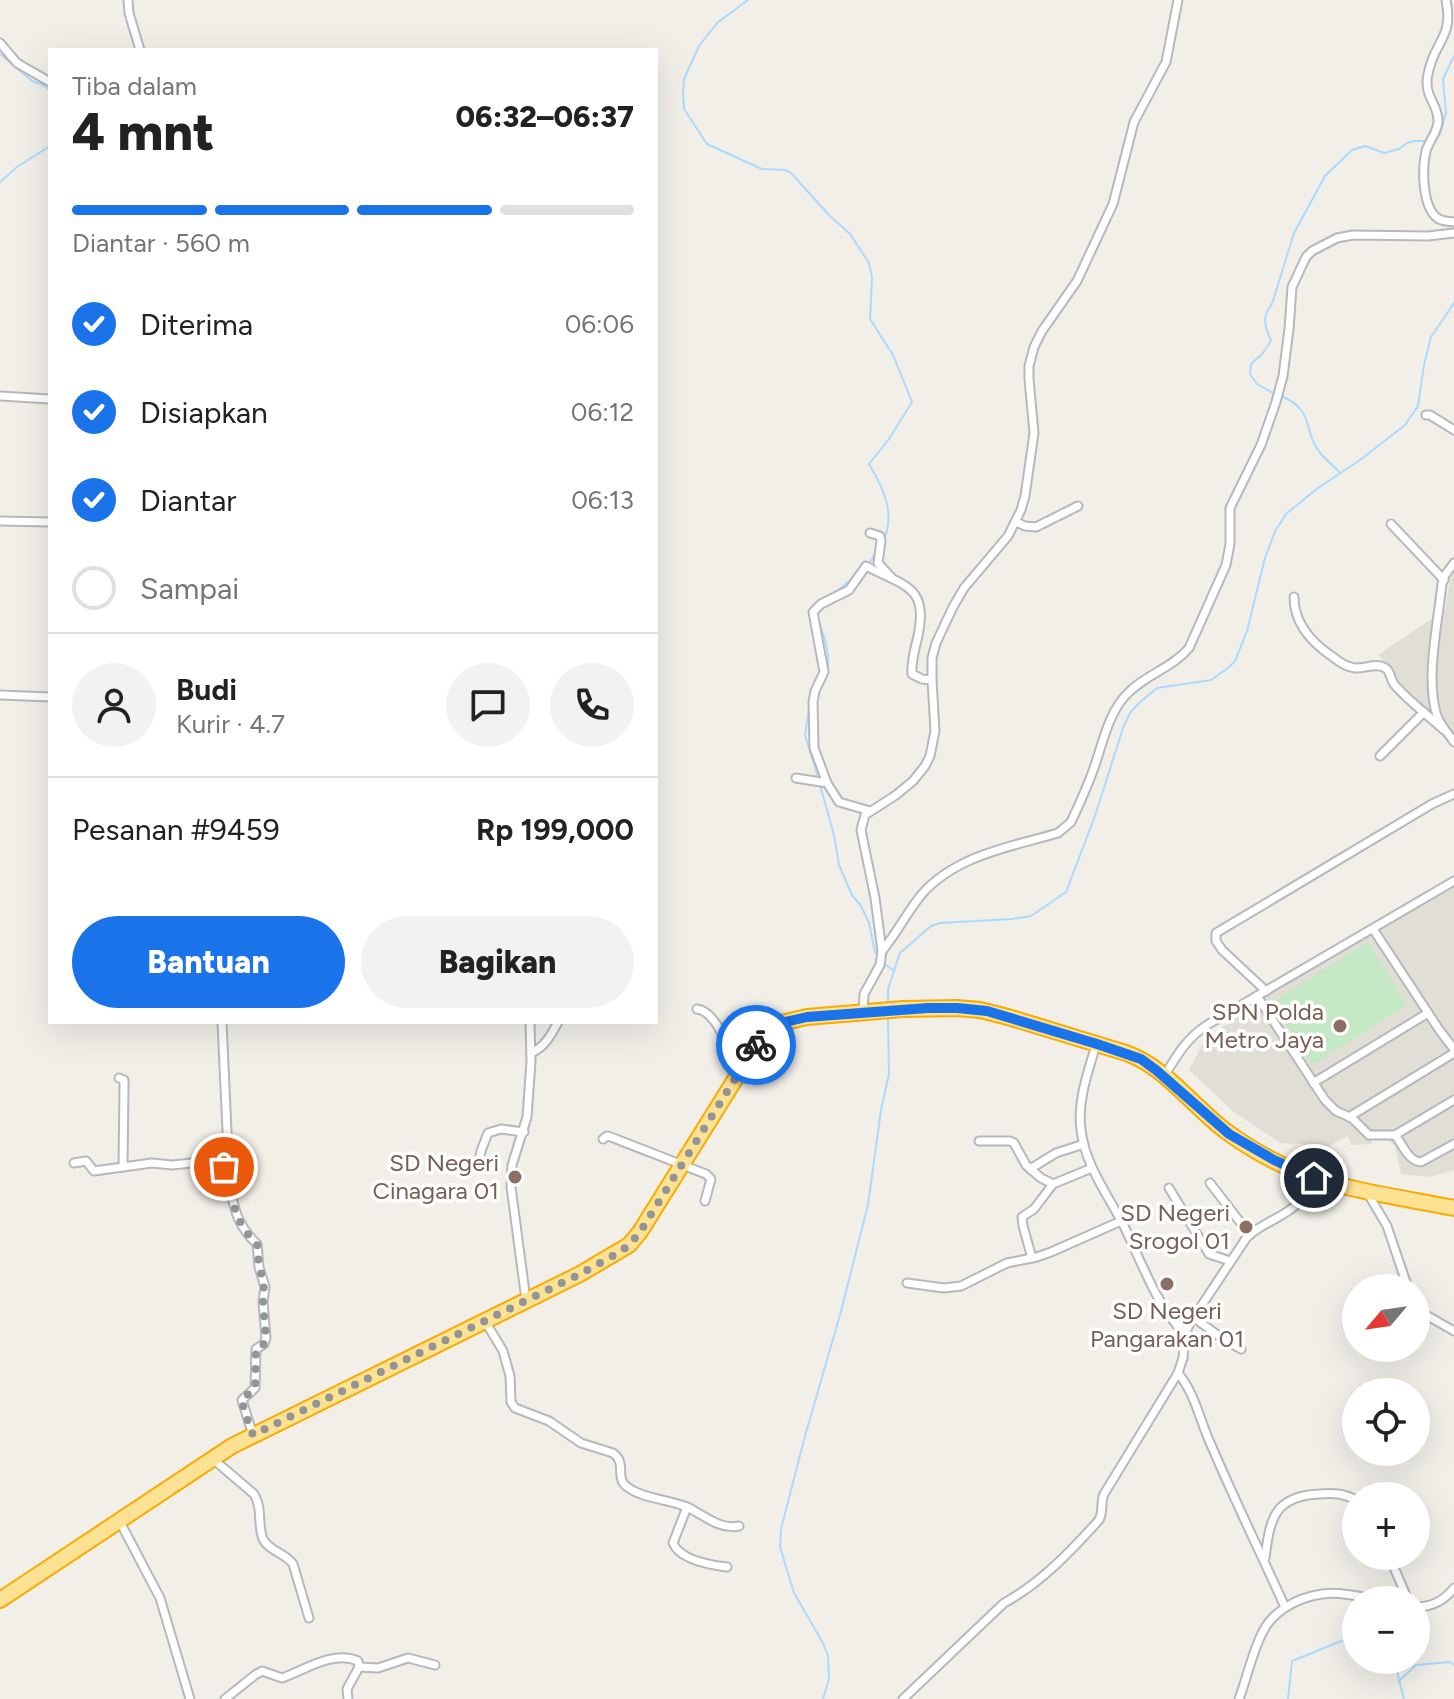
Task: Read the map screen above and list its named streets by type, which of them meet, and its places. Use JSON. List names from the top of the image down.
{
  "places": [
    "SPN Polda Metro Jaya",
    "SD Negeri Cinagara 01",
    "SD Negeri Srogol 01",
    "SD Negeri Pangarakan 01"
  ],
  "north": "bottom left",
  "page": {
    "heading": ["4 mnt", "Tiba dalam", "06:32–06:37"],
    "panel": [
      "Budi",
      "Kurir · 4.7",
      "Pesanan #9459",
      "Rp 199,000"
    ],
    "bar": "Diantar · 560 m",
    "list": [
      ["Diterima", "06:06"],
      ["Disiapkan", "06:12"],
      ["Diantar", "06:13"],
      "Sampai"
    ],
    "buttons": ["Bantuan", "Bagikan"],
    "map_buttons": ["+", "−"]
  }
}
